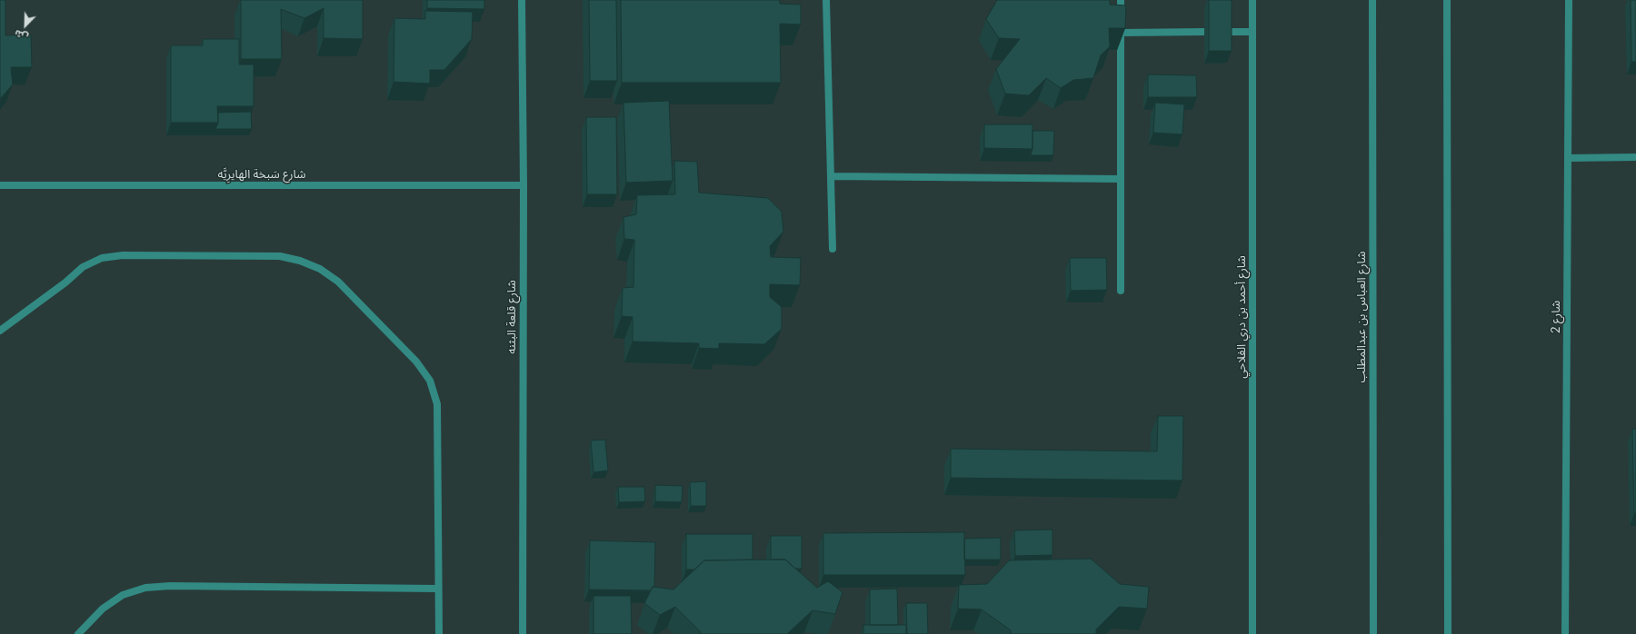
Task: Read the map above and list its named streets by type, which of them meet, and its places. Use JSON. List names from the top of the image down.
{
  "streets": {
    "street": [
      "شارع سَبخة الهايرِيَّه",
      "شارع قلعة البثنه",
      "شارع أحمد بن دري الفلاحي",
      "شارع العباس بن عبدالمطلب",
      "شارع 2"
    ]
  },
  "crossings": [
    ["شارع سَبخة الهايرِيَّه", "شارع قلعة البثنه"]
  ],
  "north": "bottom left"
}
